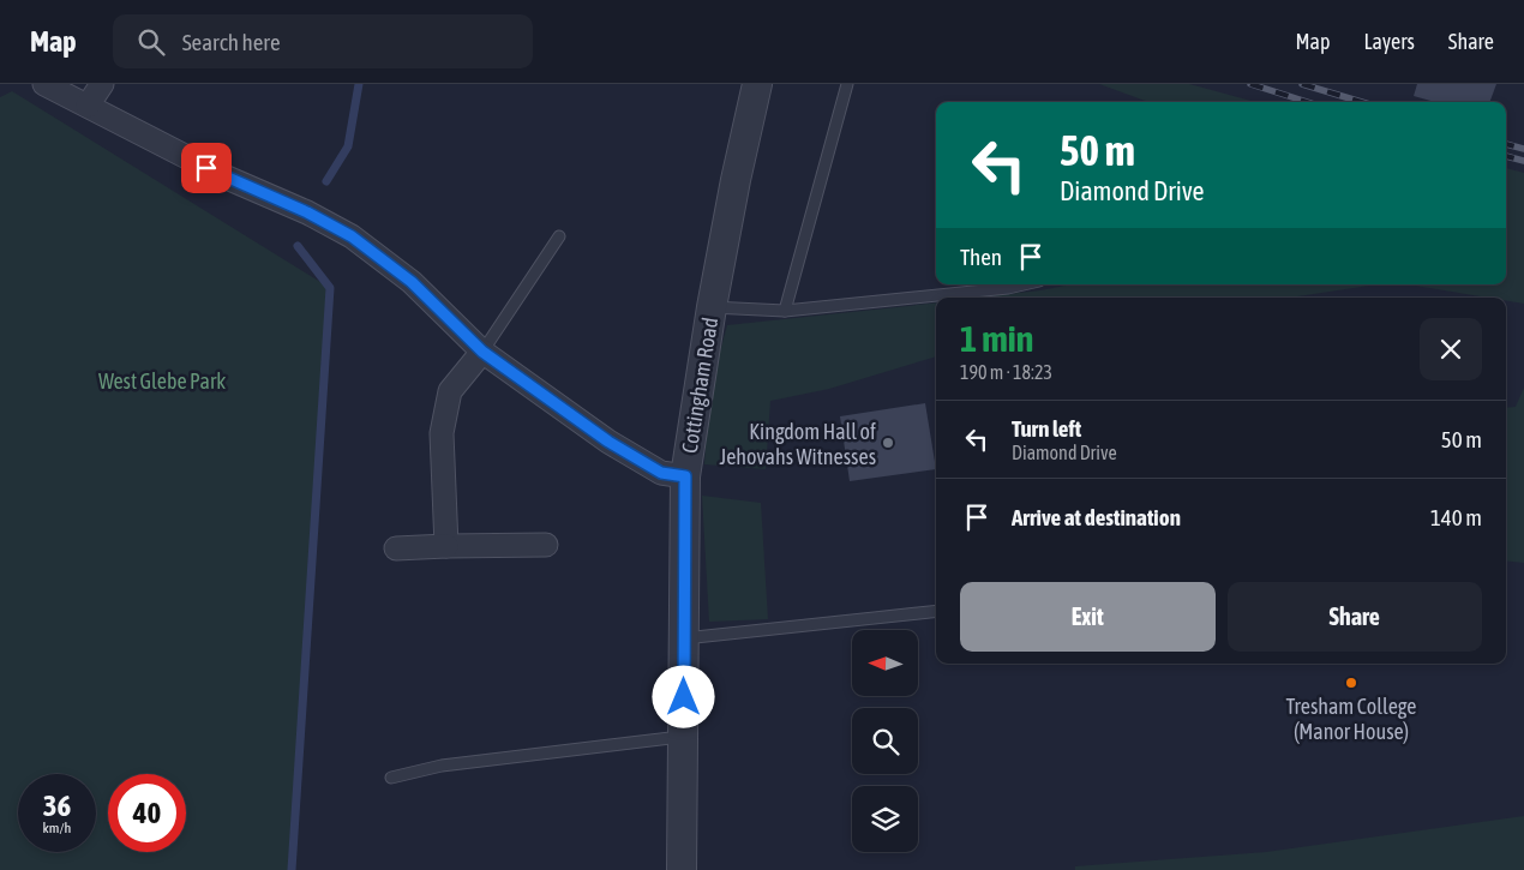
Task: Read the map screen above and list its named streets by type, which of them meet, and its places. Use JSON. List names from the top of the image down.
{
  "streets": {
    "street": ["Cottingham Road"]
  },
  "parks": ["West Glebe Park"],
  "places": ["Kingdom Hall of Jehovahs Witnesses", "Tresham College (Manor House)"],
  "north": "left",
  "page": {
    "header": "Map",
    "search": "Search here",
    "nav": ["Map", "Layers", "Share"],
    "turn": ["50 m", "Diamond Drive"],
    "then": "Then",
    "heading": ["1 min", "190 m · 18:23"],
    "list": [
      {
        "name": "Turn left",
        "note": "Diamond Drive",
        "value": "50 m"
      },
      {
        "name": "Arrive at destination",
        "value": "140 m"
      }
    ],
    "buttons": ["Exit", "Share"],
    "speed": "36 km/h",
    "limit": "40"
  }
}
